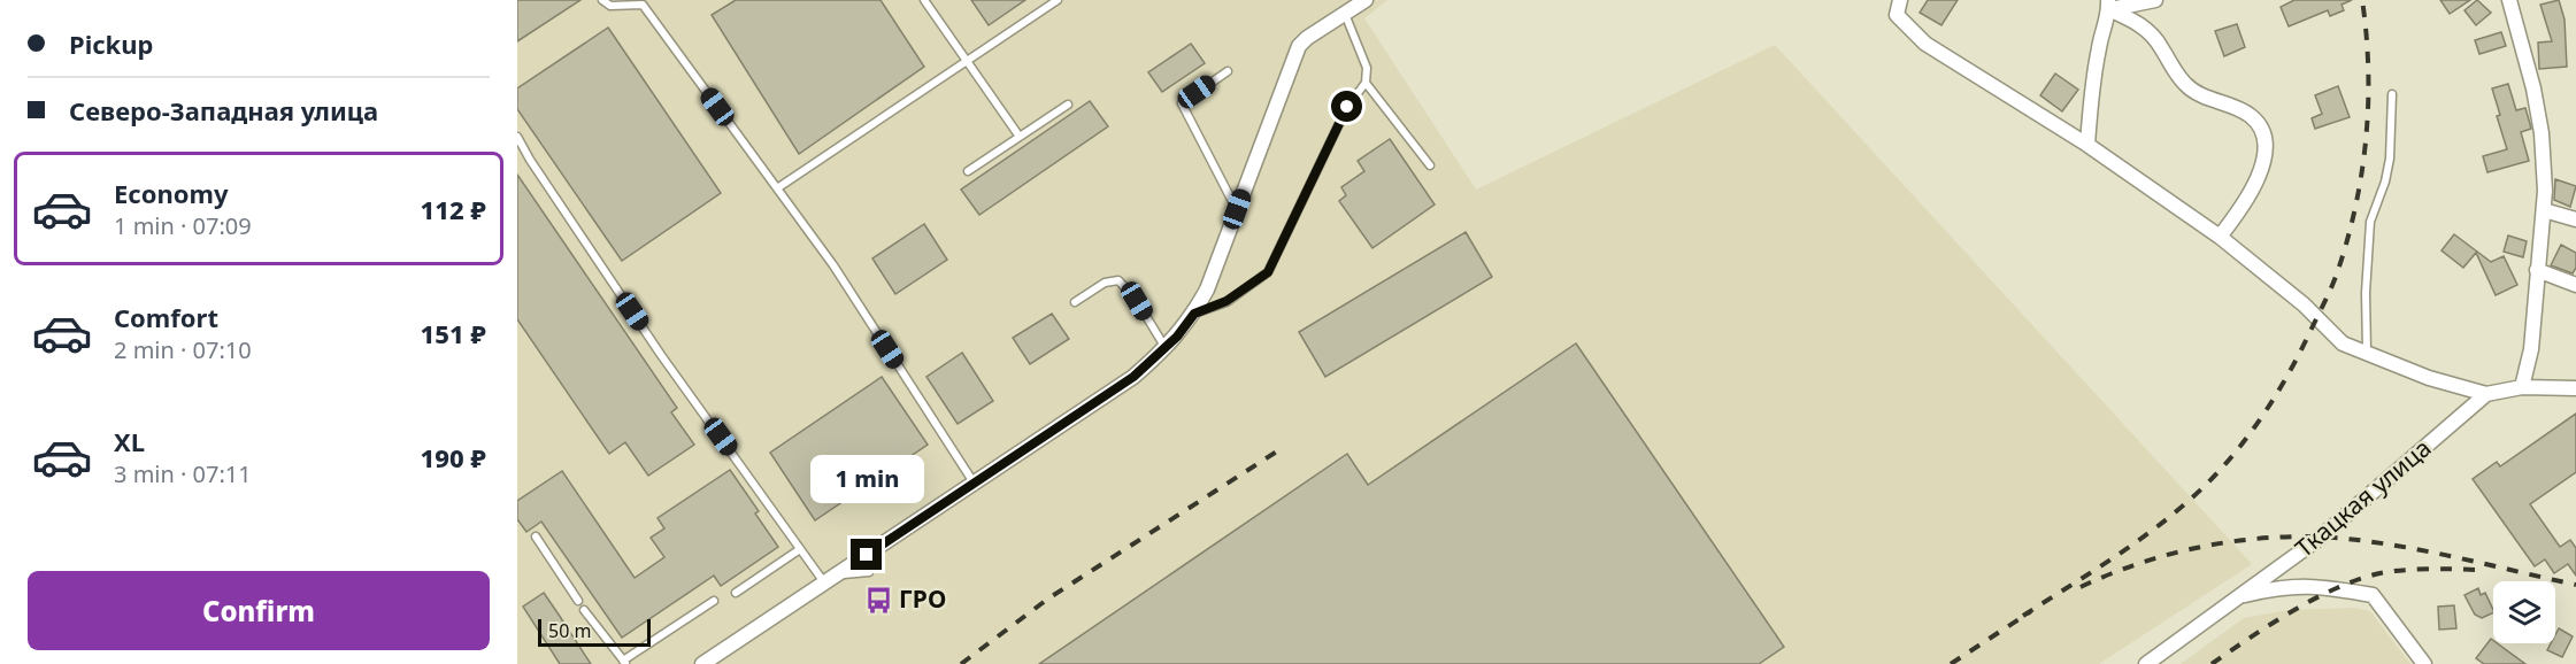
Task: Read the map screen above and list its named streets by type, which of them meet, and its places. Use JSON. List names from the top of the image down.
{
  "streets": {
    "street": ["Ткацкая улица"]
  },
  "places": {
    "bus stop": ["ГРО"]
  },
  "scale_bar": "50 m",
  "page": {
    "banner": ["Pickup", "Северо-Западная улица"],
    "list": [
      {
        "name": "Economy",
        "note": "1 min · 07:09",
        "value": "112 ₽"
      },
      {
        "name": "Comfort",
        "note": "2 min · 07:10",
        "value": "151 ₽"
      },
      {
        "name": "XL",
        "note": "3 min · 07:11",
        "value": "190 ₽"
      }
    ],
    "bubble": "1 min",
    "buttons": "Confirm",
    "scale": "50 m"
  }
}
